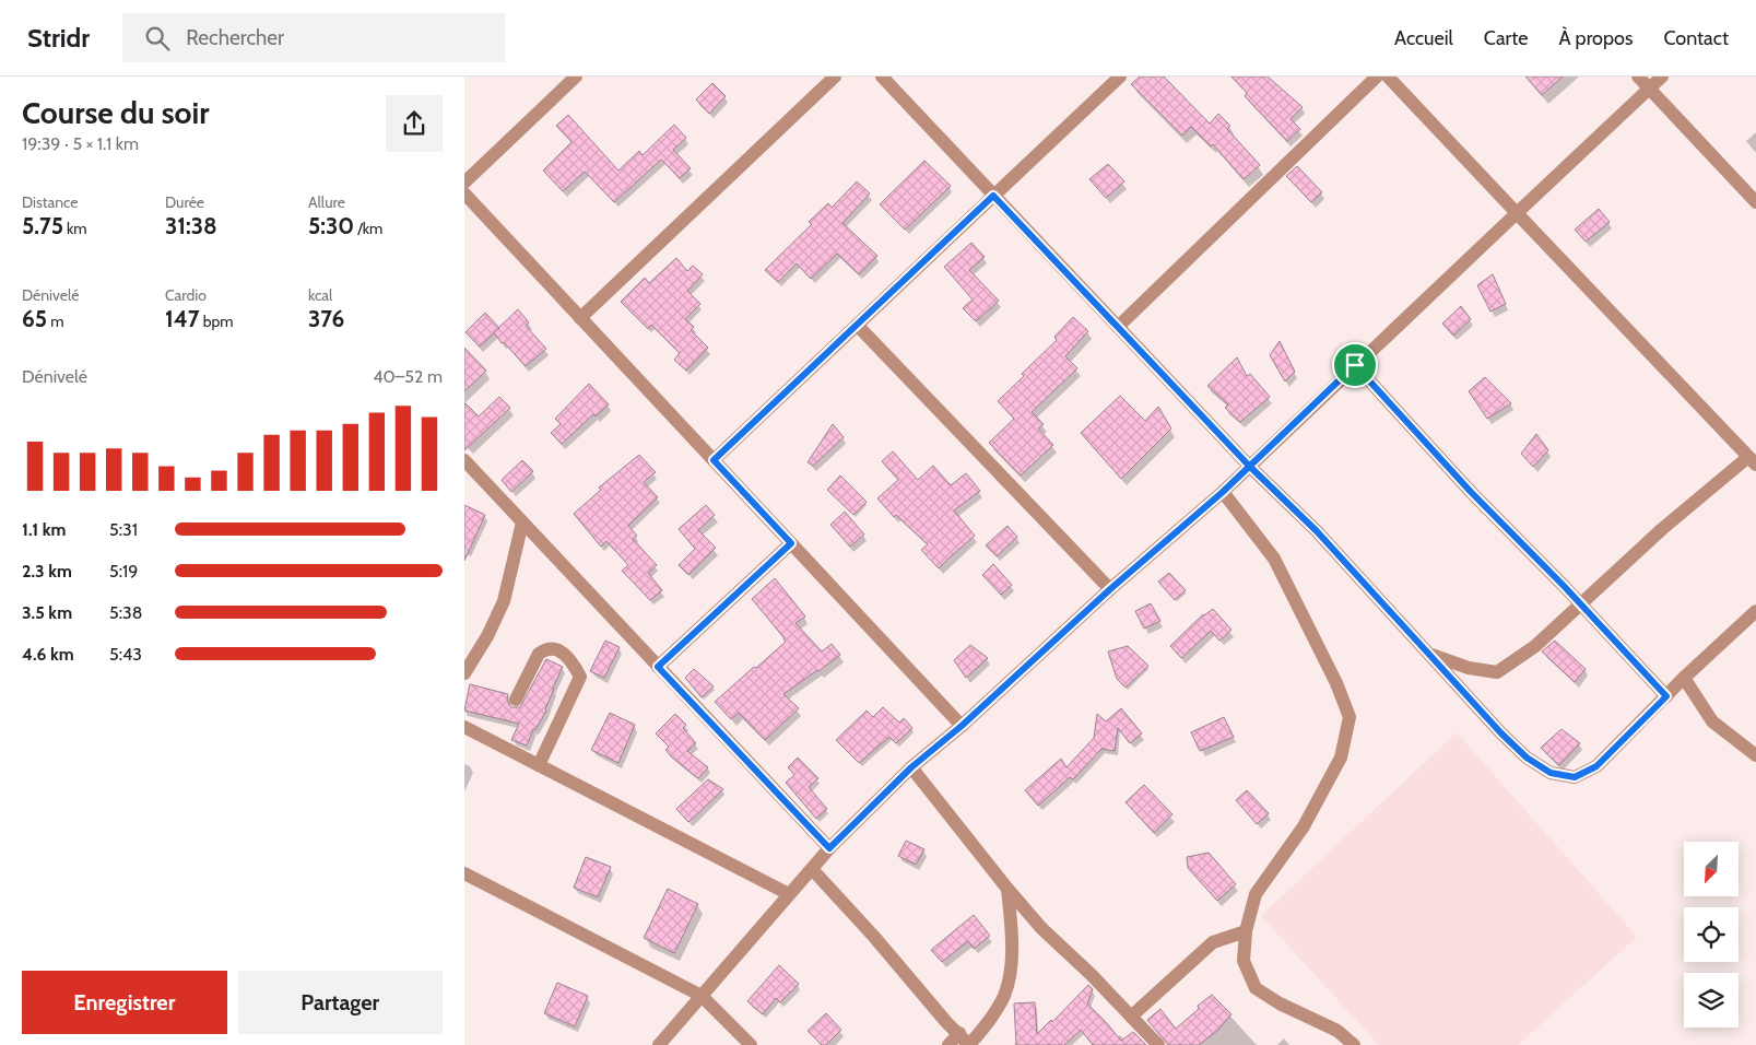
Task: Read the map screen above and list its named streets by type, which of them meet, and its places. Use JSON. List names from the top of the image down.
{
  "north": "bottom left",
  "page": {
    "header": "Stridr",
    "search": "Rechercher",
    "nav": [
      "Accueil",
      "Carte",
      "À propos",
      "Contact"
    ],
    "heading": ["Course du soir", "19:39 · 5 × 1.1 km"],
    "stats": [
      ["Distance", "5.75 km"],
      ["Durée", "31:38"],
      ["Allure", "5:30 /km"],
      ["Dénivelé", "65 m"],
      ["Cardio", "147 bpm"],
      ["kcal", "376"]
    ],
    "chart": ["Dénivelé", "40–52 m"],
    "list": [
      {
        "name": "1.1 km",
        "note": "5:31"
      },
      {
        "name": "2.3 km",
        "note": "5:19"
      },
      {
        "name": "3.5 km",
        "note": "5:38"
      },
      {
        "name": "4.6 km",
        "note": "5:43"
      }
    ],
    "buttons": ["Enregistrer", "Partager"]
  }
}
